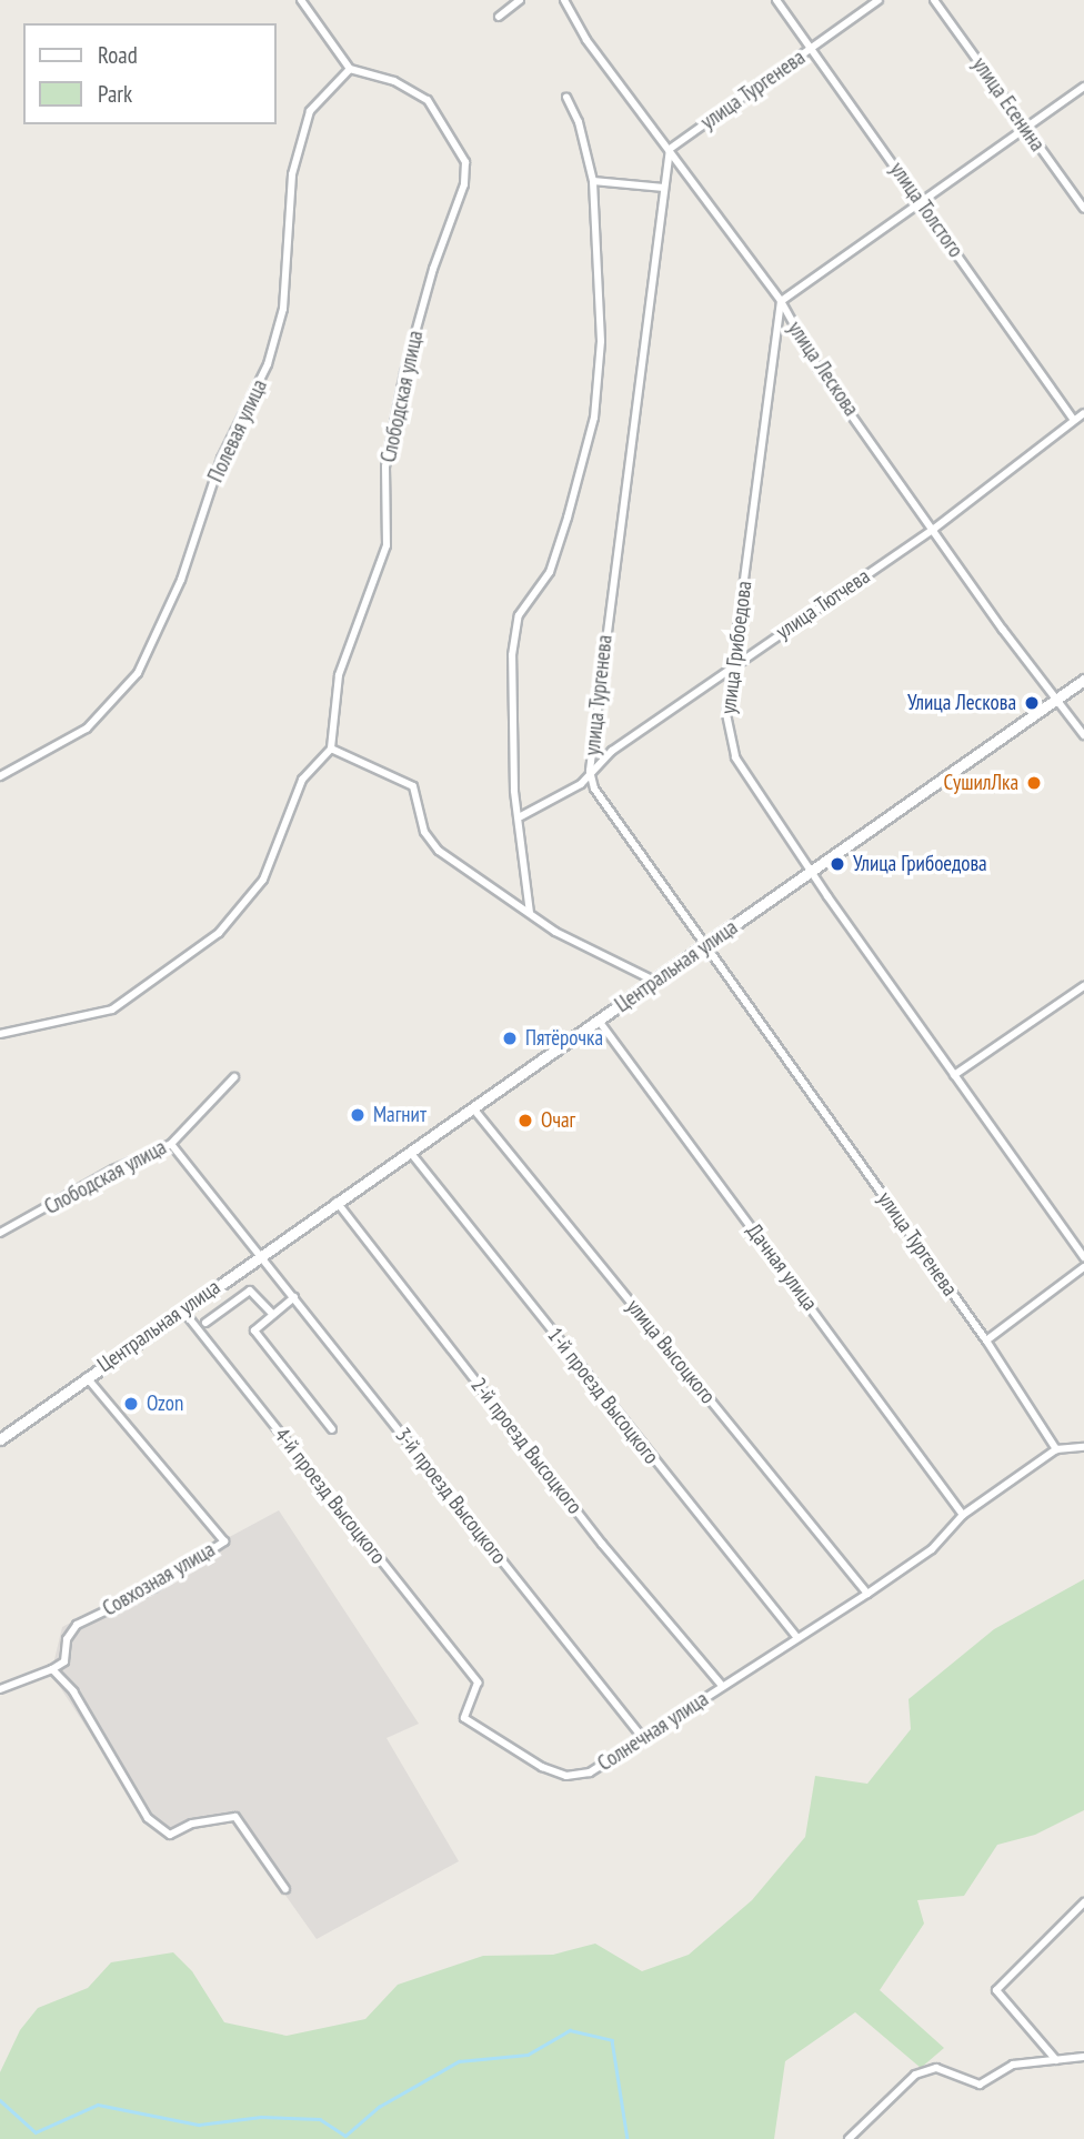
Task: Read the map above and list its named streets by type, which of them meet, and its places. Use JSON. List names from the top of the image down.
{
  "streets": {
    "street": [
      "улица Тургенева",
      "улица Есенина",
      "улица Толстого",
      "улица Лескова",
      "Слободская улица",
      "Полевая улица",
      "улица Тютчева",
      "улица Грибоедова",
      "Центральная улица",
      "Дачная улица",
      "улица Высоцкого",
      "1-й проезд Высоцкого",
      "2-й проезд Высоцкого",
      "4-й проезд Высоцкого",
      "3-й проезд Высоцкого",
      "Совхозная улица",
      "Солнечная улица"
    ]
  },
  "crossings": [
    ["улица Тургенева", "улица Толстого"],
    ["улица Тургенева", "улица Лескова"],
    ["улица Тургенева", "улица Тютчева"],
    ["улица Тургенева", "Центральная улица"],
    ["улица Толстого", "улица Тютчева"],
    ["улица Лескова", "улица Тютчева"],
    ["улица Лескова", "улица Грибоедова"],
    ["улица Лескова", "Центральная улица"],
    ["Слободская улица", "Полевая улица"],
    ["Слободская улица", "3-й проезд Высоцкого"],
    ["улица Тютчева", "улица Грибоедова"],
    ["улица Грибоедова", "Центральная улица"],
    ["Центральная улица", "Дачная улица"],
    ["Центральная улица", "улица Высоцкого"],
    ["Центральная улица", "1-й проезд Высоцкого"],
    ["Центральная улица", "2-й проезд Высоцкого"],
    ["Центральная улица", "4-й проезд Высоцкого"],
    ["Центральная улица", "3-й проезд Высоцкого"],
    ["Центральная улица", "Совхозная улица"],
    ["улица Высоцкого", "Солнечная улица"],
    ["1-й проезд Высоцкого", "Солнечная улица"],
    ["2-й проезд Высоцкого", "Солнечная улица"],
    ["4-й проезд Высоцкого", "Солнечная улица"],
    ["3-й проезд Высоцкого", "Солнечная улица"]
  ],
  "places": [
    "Улица Лескова",
    "СушилЛка",
    "Улица Грибоедова",
    "Пятёрочка",
    "Магнит",
    "Очаг",
    "Ozon"
  ],
  "legend": ["Road", "Park"]
}
